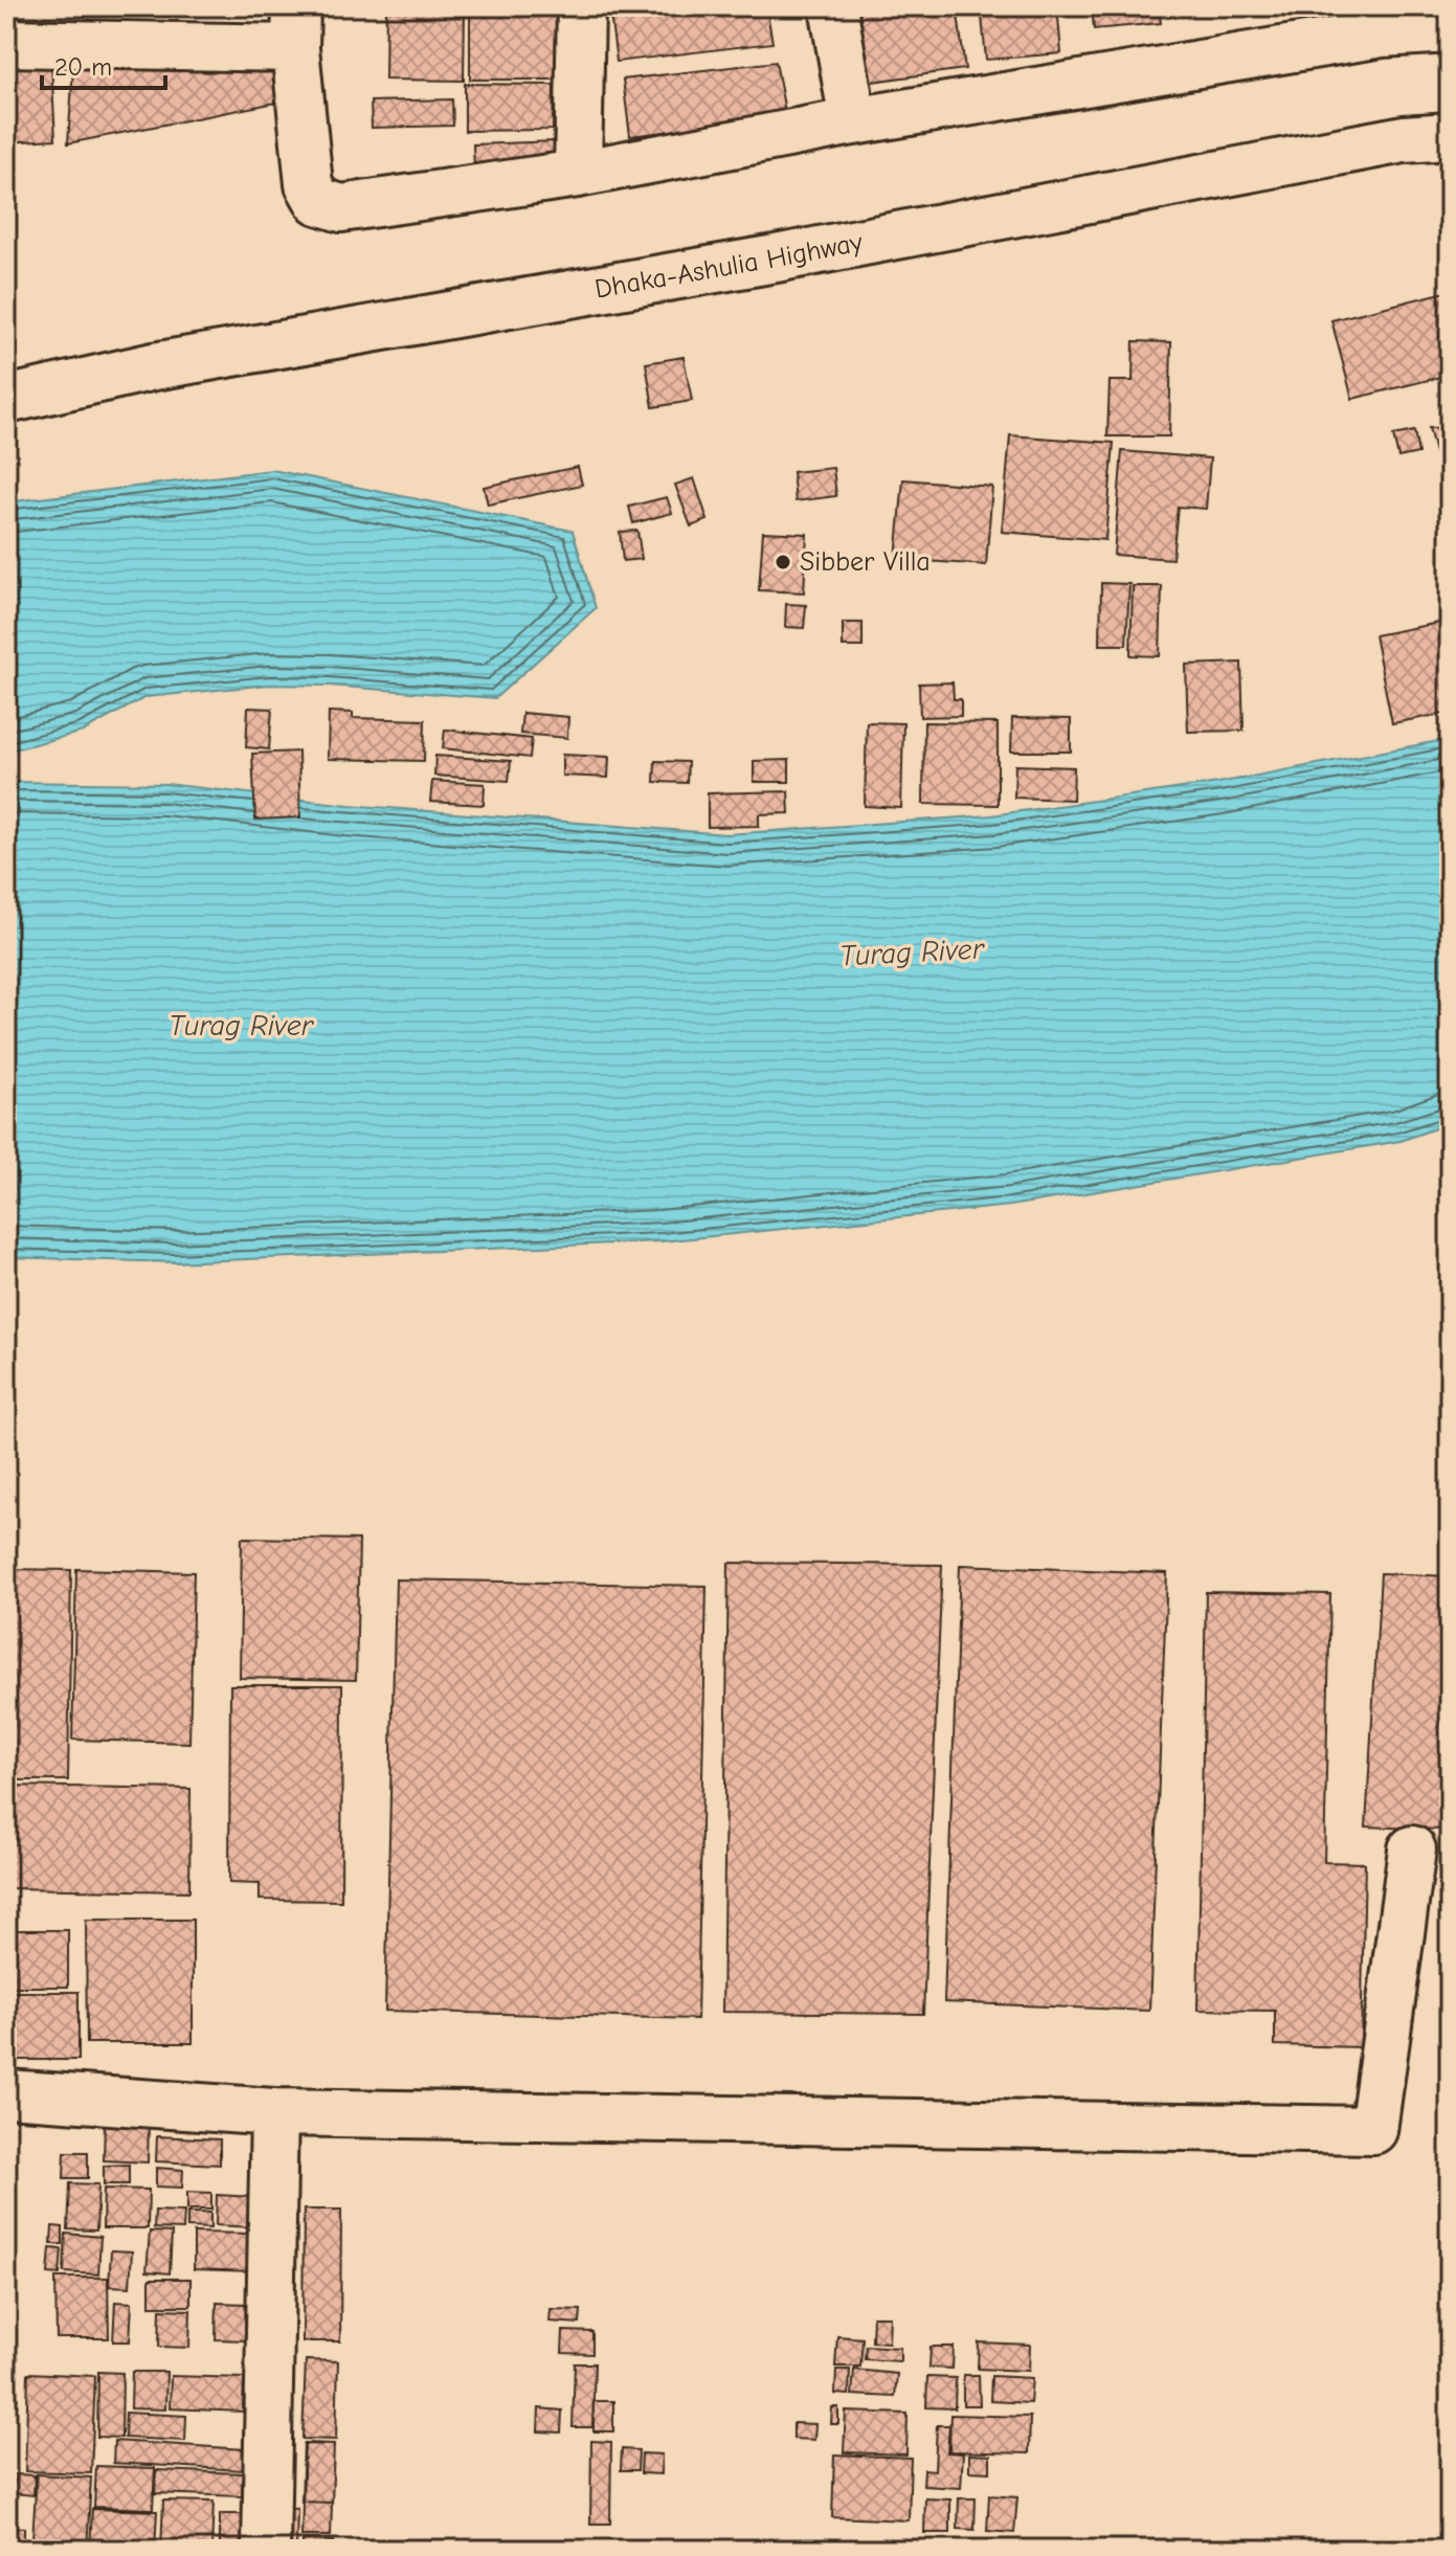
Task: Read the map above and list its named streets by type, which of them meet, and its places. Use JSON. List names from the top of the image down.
{
  "streets": {
    "main road": ["Dhaka-Ashulia Highway"]
  },
  "water": ["Turag River"],
  "places": ["Sibber Villa"],
  "scale_bar": "20 m"
}
